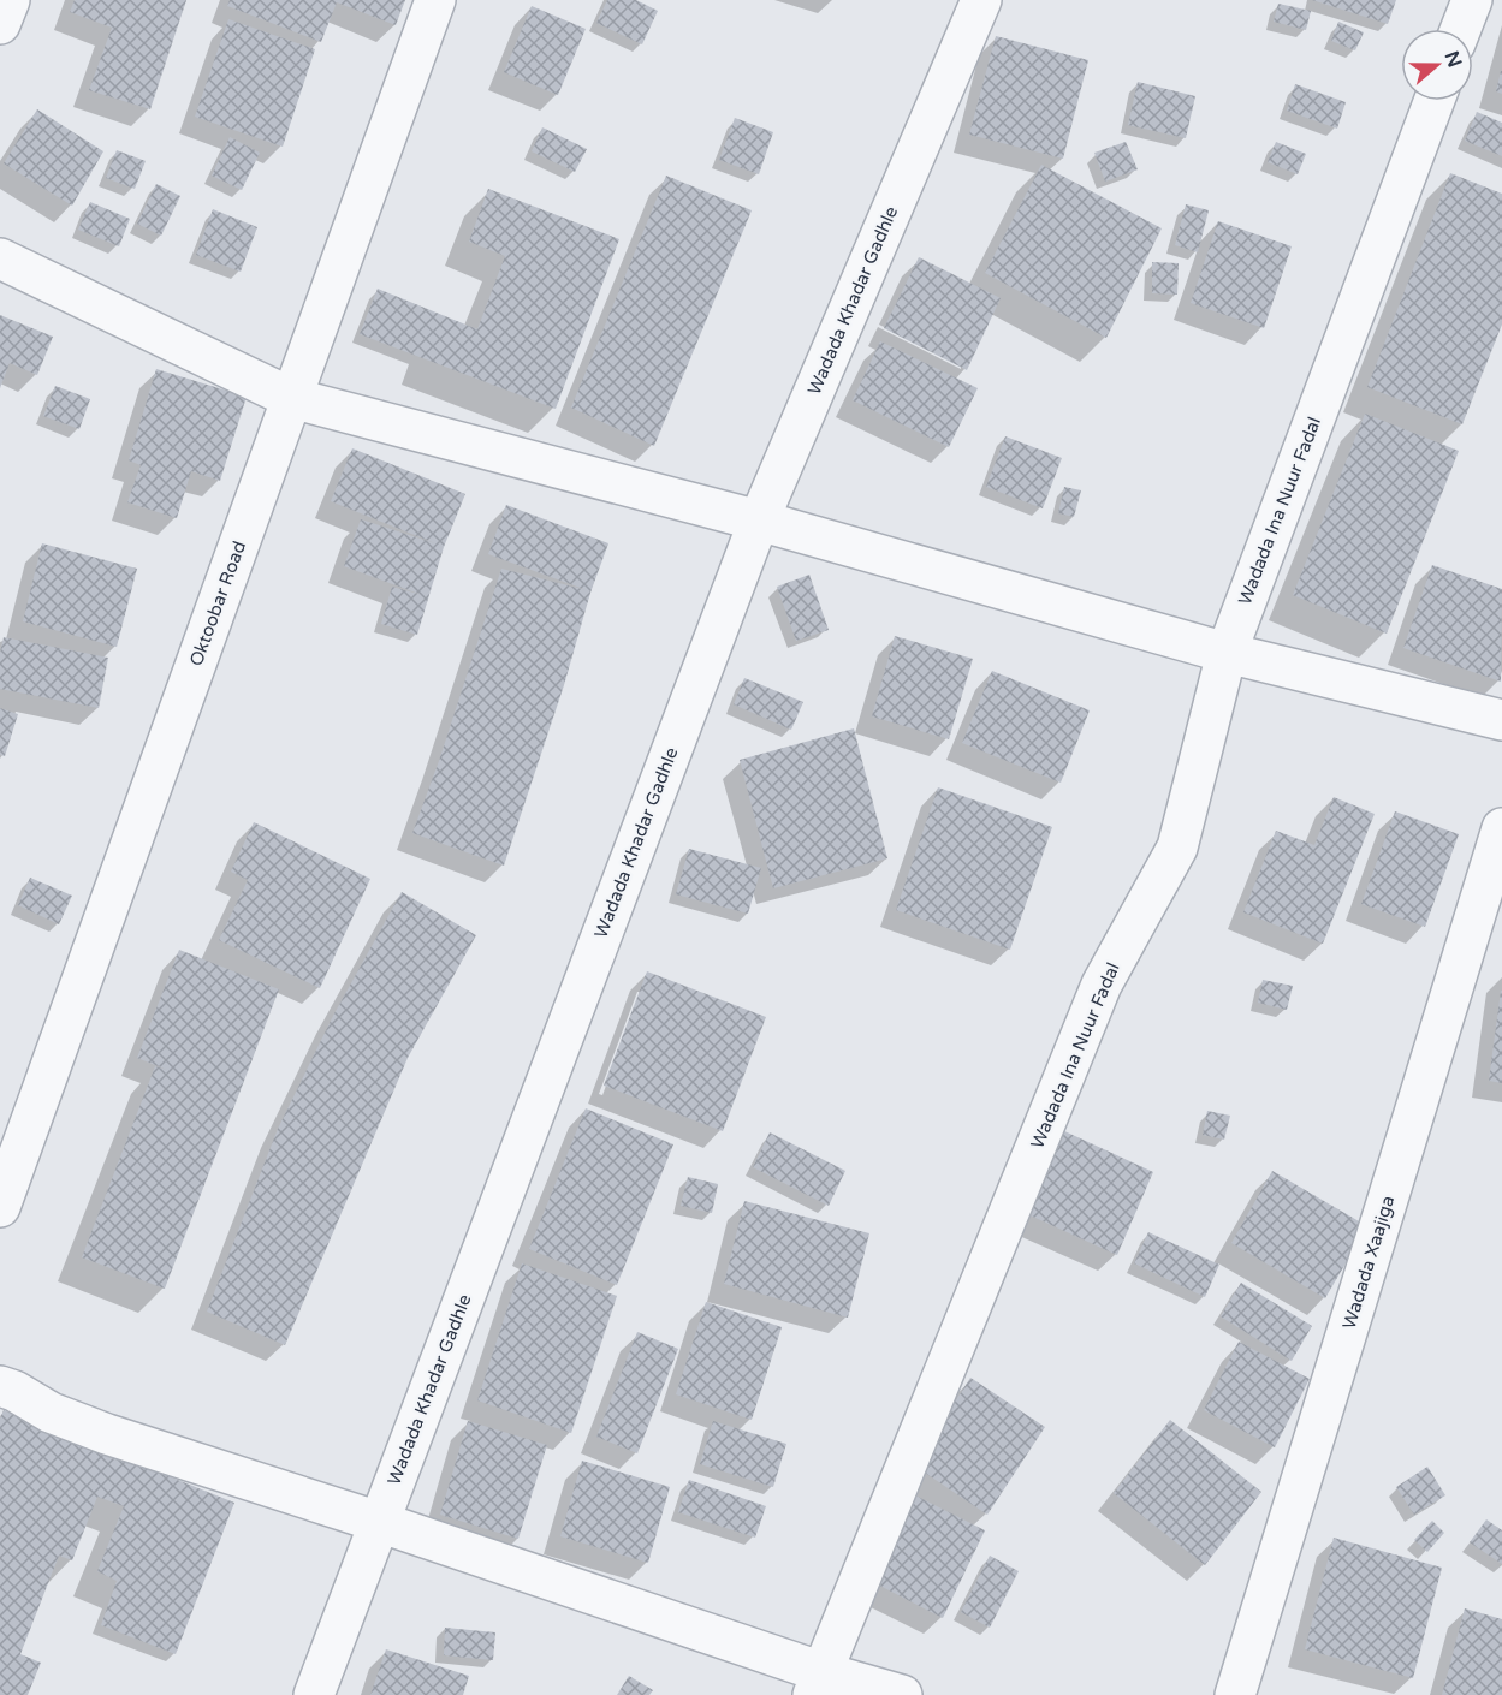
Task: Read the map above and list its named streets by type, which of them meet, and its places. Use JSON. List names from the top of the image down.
{
  "streets": {
    "street": [
      "Wadada Khadar Gadhle",
      "Wadada Ina Nuur Fadal",
      "Oktoobar Road",
      "Wadada Xaajiga"
    ]
  },
  "north": "right"
}
